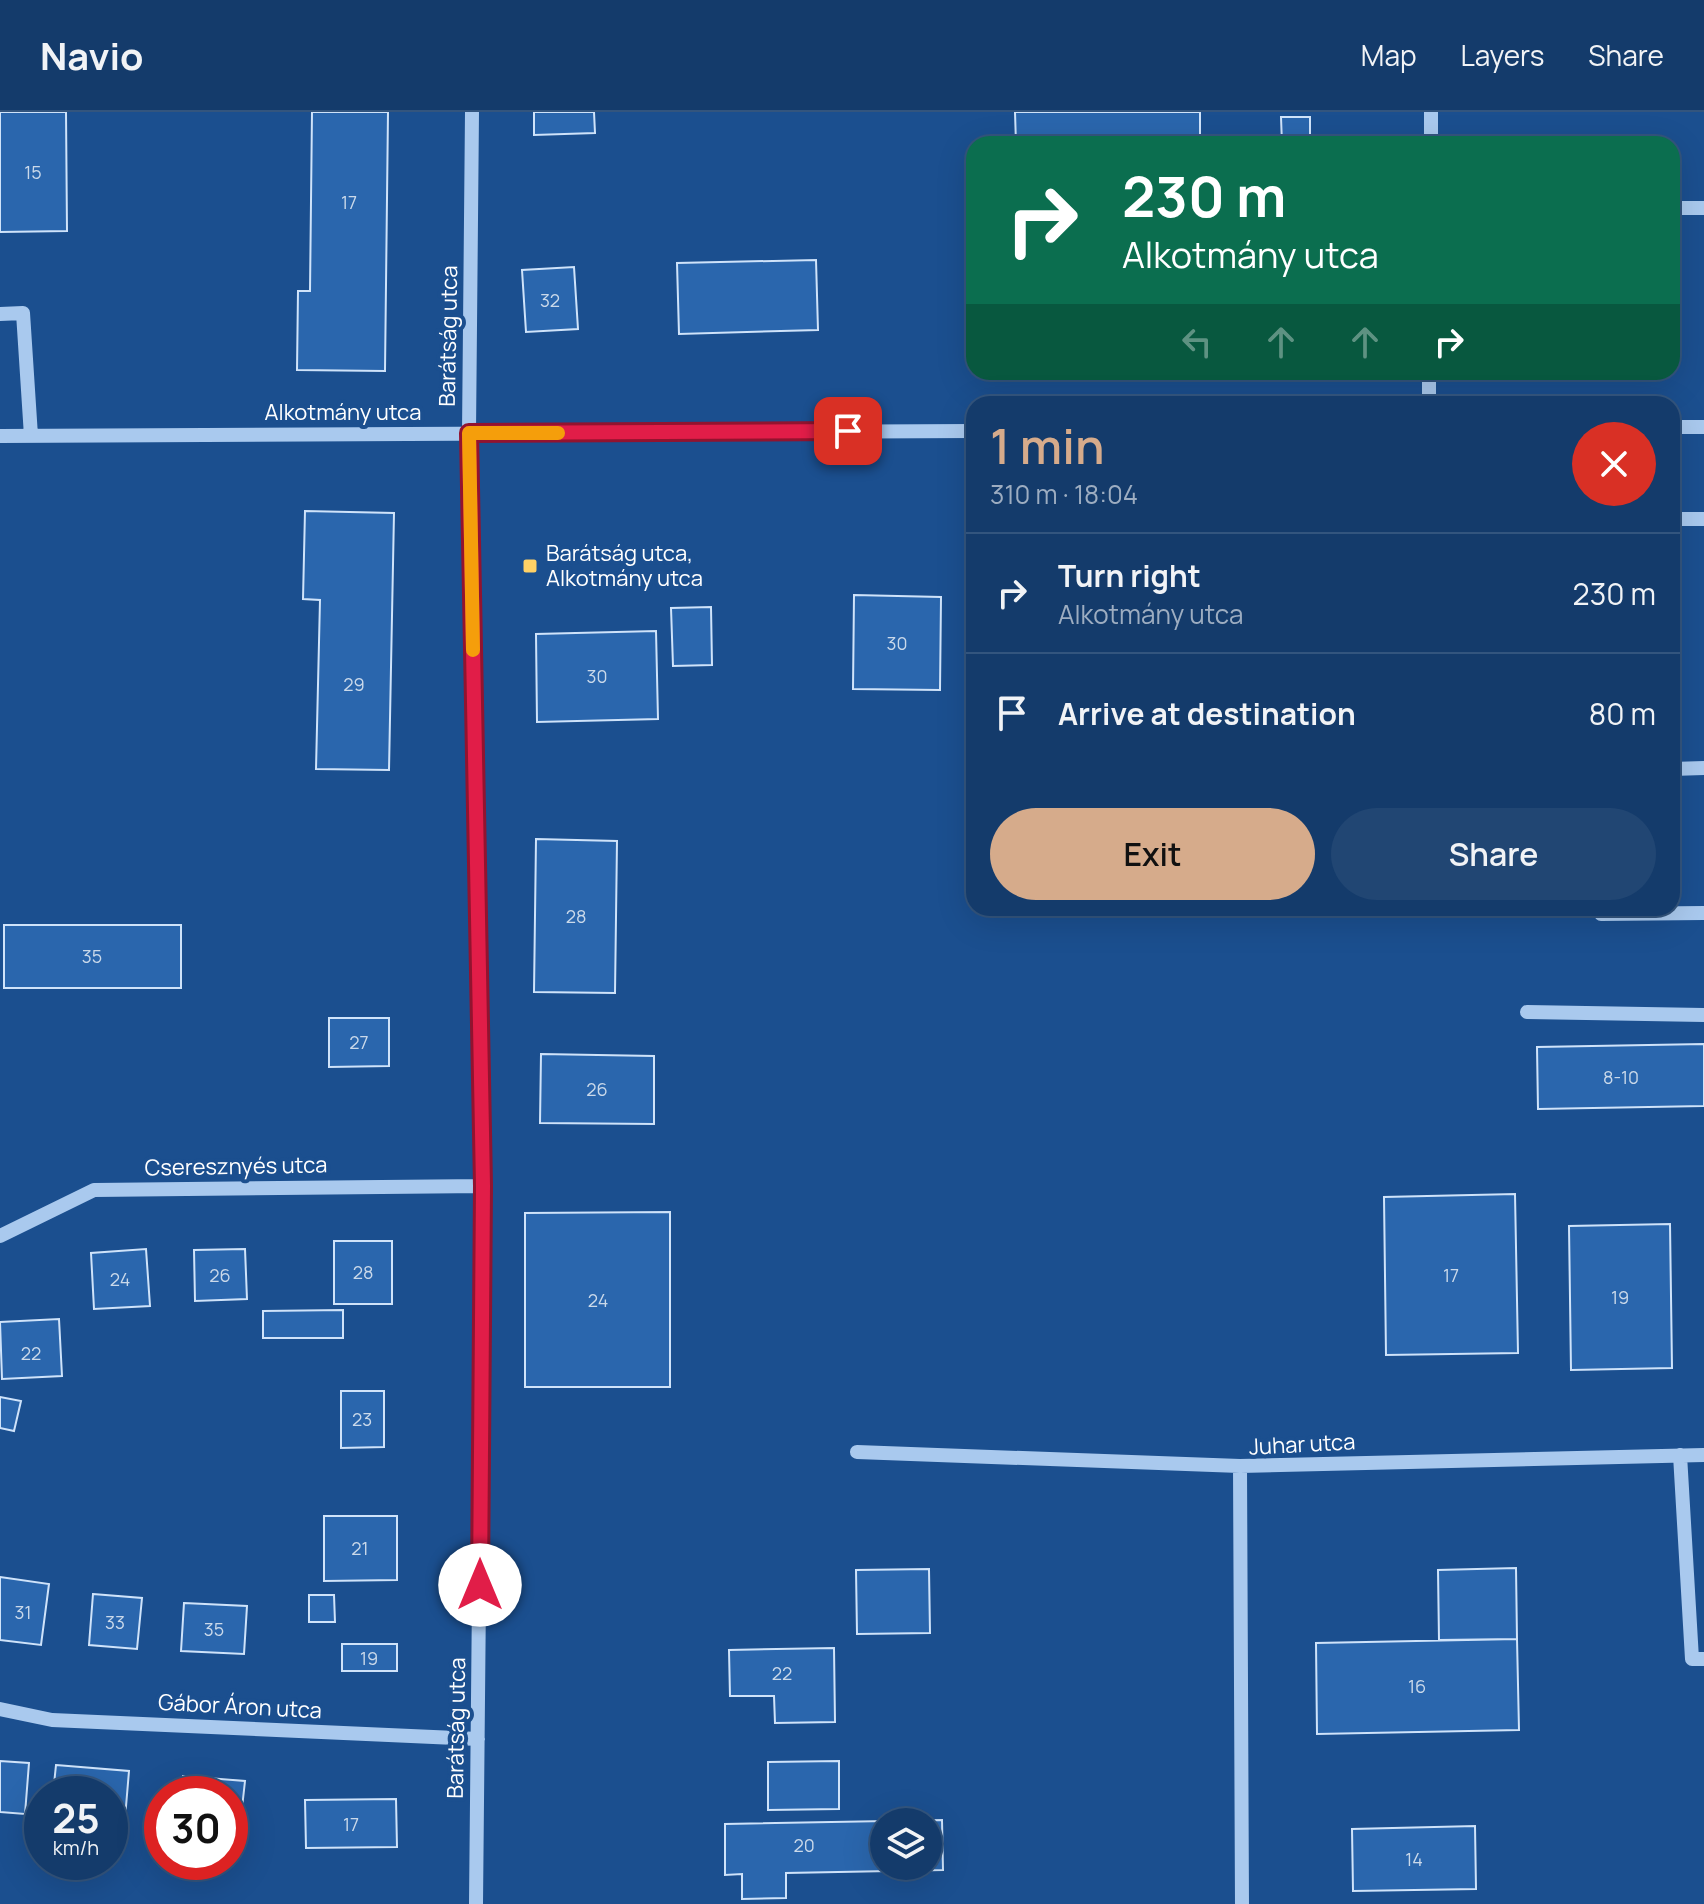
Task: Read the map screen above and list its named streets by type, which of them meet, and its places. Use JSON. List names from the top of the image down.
{
  "streets": {
    "street": [
      "Barátság utca",
      "Alkotmány utca",
      "Cseresznyés utca",
      "Juhar utca",
      "Gábor Áron utca"
    ]
  },
  "crossings": [
    ["Barátság utca", "Alkotmány utca"],
    ["Barátság utca", "Cseresznyés utca"],
    ["Barátság utca", "Gábor Áron utca"]
  ],
  "places": {
    "transit": ["Barátság utca, Alkotmány utca"]
  },
  "house_numbers": [
    "15",
    "17",
    "32",
    "30",
    "30",
    "29",
    "28",
    "35",
    "27",
    "8-10",
    "26",
    "28",
    "26",
    "17",
    "24",
    "19",
    "24",
    "22",
    "23",
    "21",
    "31",
    "33",
    "35",
    "19",
    "22",
    "16",
    "17",
    "20",
    "14"
  ],
  "page": {
    "header": "Navio",
    "nav": ["Map", "Layers", "Share"],
    "turn": ["230 m", "Alkotmány utca"],
    "heading": ["1 min", "310 m · 18:04"],
    "list": [
      {
        "name": "Turn right",
        "note": "Alkotmány utca",
        "value": "230 m"
      },
      {
        "name": "Arrive at destination",
        "value": "80 m"
      }
    ],
    "buttons": ["Exit", "Share"],
    "speed": "25 km/h",
    "limit": "30"
  }
}
